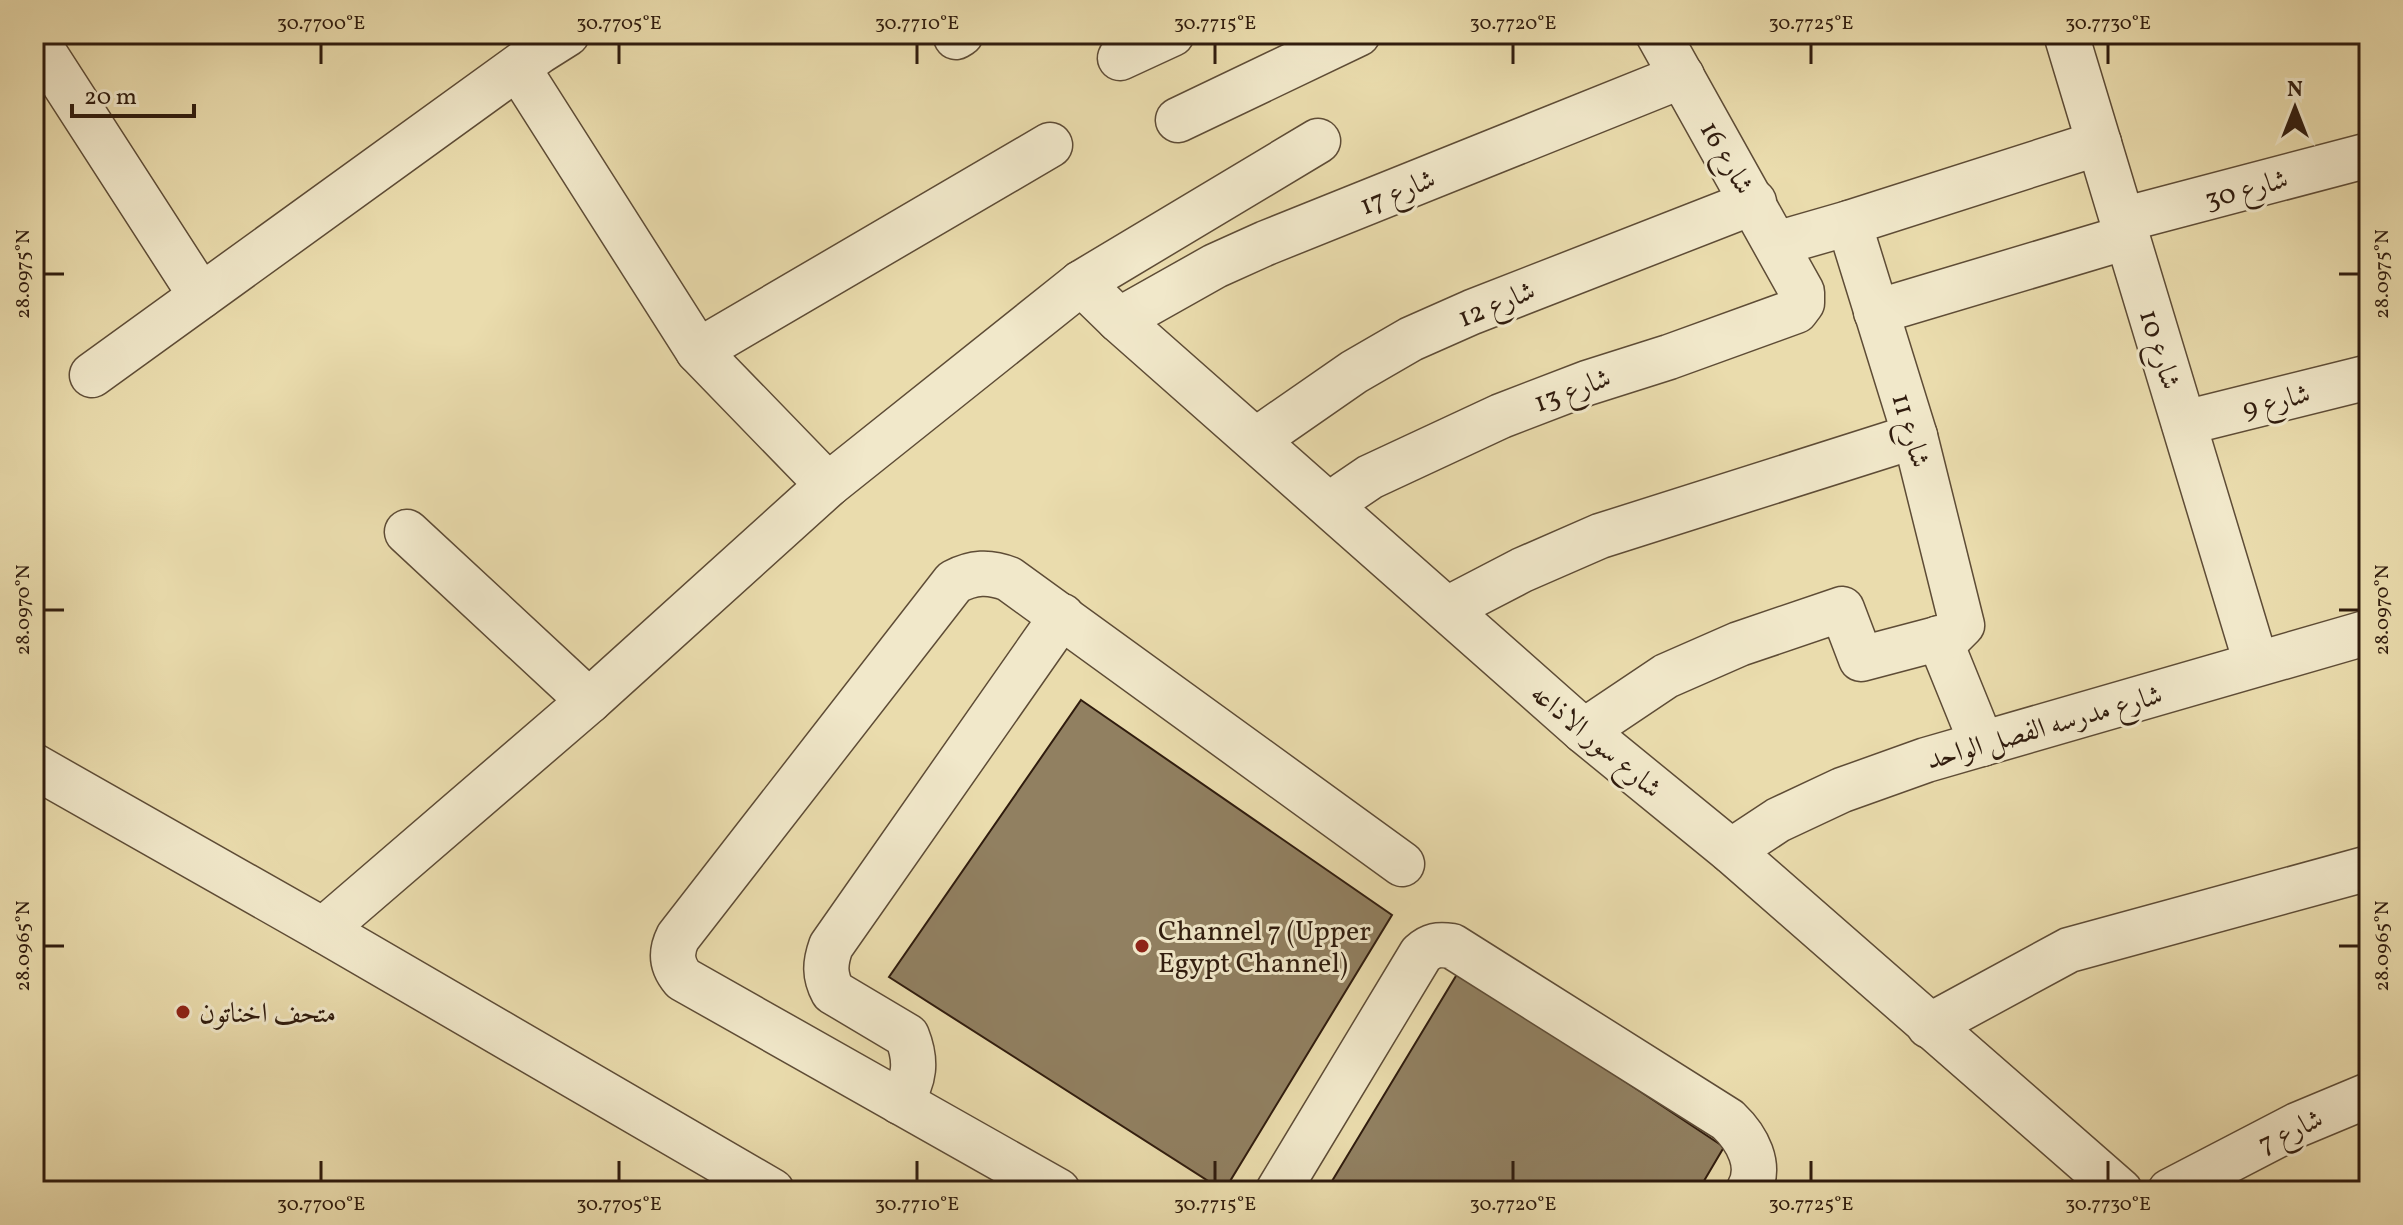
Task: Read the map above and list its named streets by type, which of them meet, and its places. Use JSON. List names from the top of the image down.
{
  "streets": {
    "street": [
      "شارع 16",
      "شارع 30",
      "شارع 17",
      "شارع 12",
      "شارع 10",
      "شارع 13",
      "شارع 9",
      "شارع 11",
      "شارع مدرسه الفصل الواحد",
      "شارع سور الاذاعه",
      "شارع 7"
    ]
  },
  "crossings": [
    ["شارع 16", "شارع 17"],
    ["شارع 16", "شارع 12"],
    ["شارع 16", "شارع 13"],
    ["شارع 30", "شارع 10"],
    ["شارع 30", "شارع 11"],
    ["شارع 17", "شارع سور الاذاعه"],
    ["شارع 12", "شارع سور الاذاعه"],
    ["شارع 10", "شارع 9"],
    ["شارع 10", "شارع مدرسه الفصل الواحد"],
    ["شارع 13", "شارع سور الاذاعه"],
    ["شارع مدرسه الفصل الواحد", "شارع سور الاذاعه"]
  ],
  "places": ["Channel 7 (Upper Egypt Channel)", "متحف اخناتون"],
  "scale_bar": "20 m",
  "north": "top",
  "coordinates": [
    "30.7700°E",
    "30.7705°E",
    "30.7710°E",
    "30.7715°E",
    "30.7720°E",
    "30.7725°E",
    "30.7730°E",
    "28.0975°N",
    "28.0970°N",
    "28.0965°N"
  ]
}
